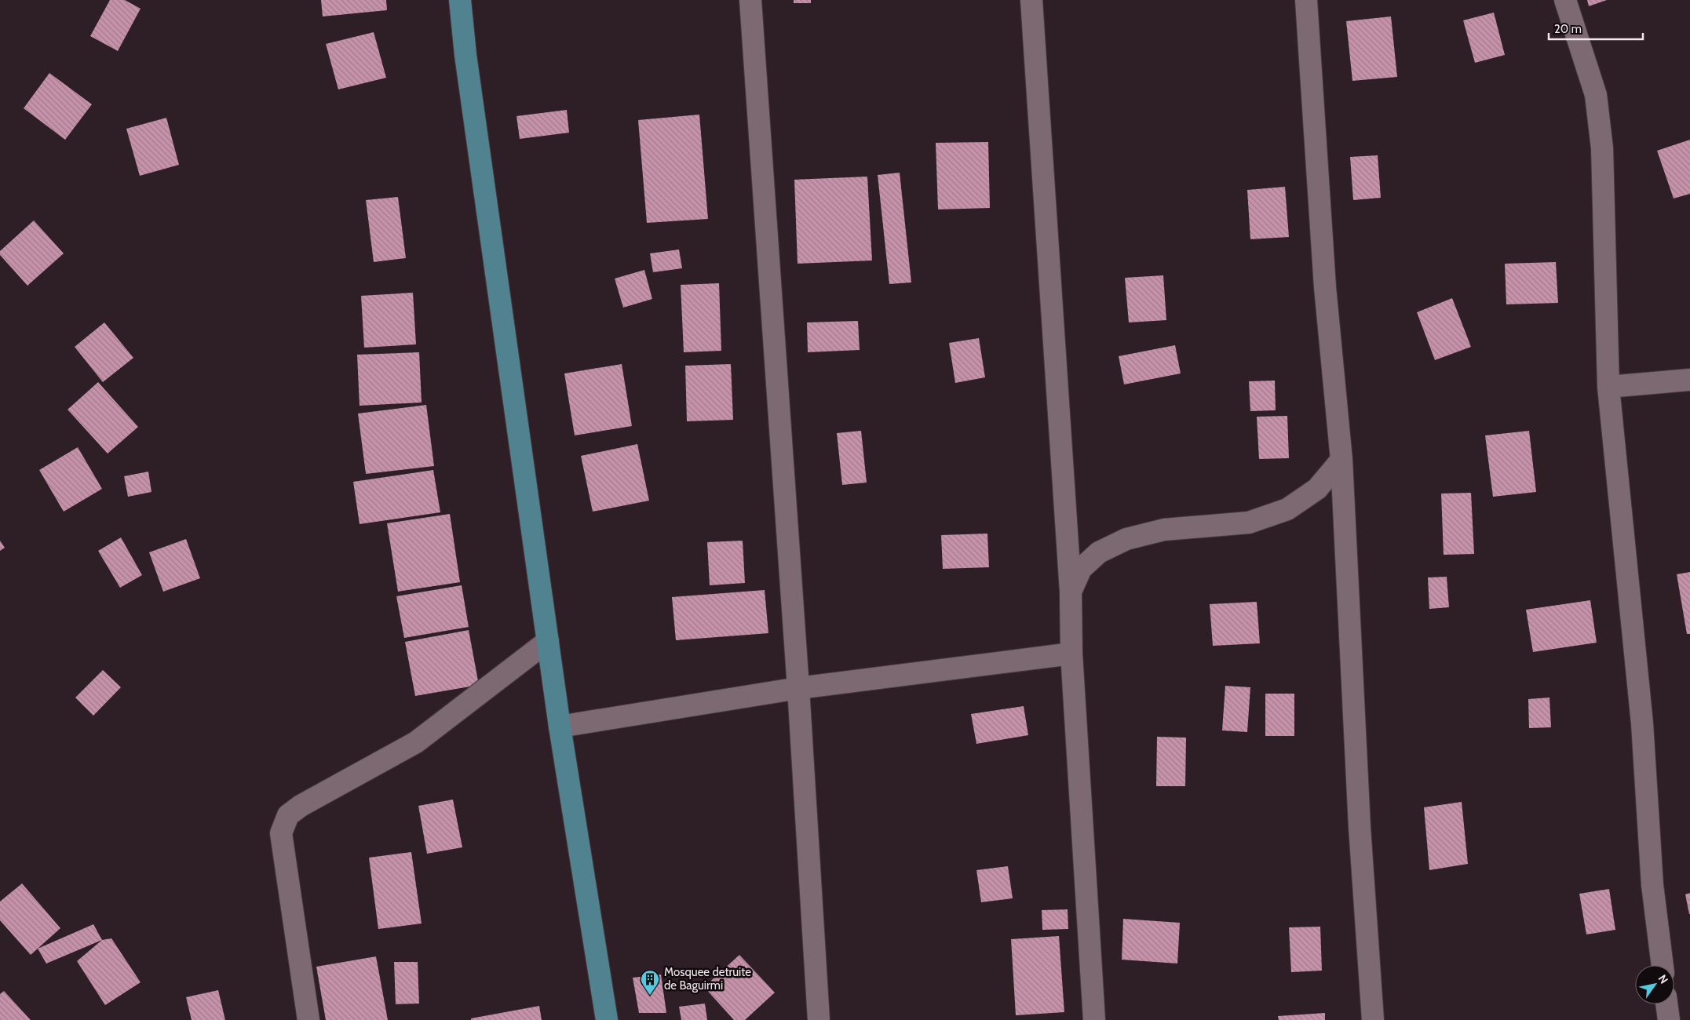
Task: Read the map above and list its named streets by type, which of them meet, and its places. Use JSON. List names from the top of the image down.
{
  "places": {
    "building": ["Mosquee detruite de Baguirmi"]
  },
  "scale_bar": "20 m",
  "north": "top right"
}
